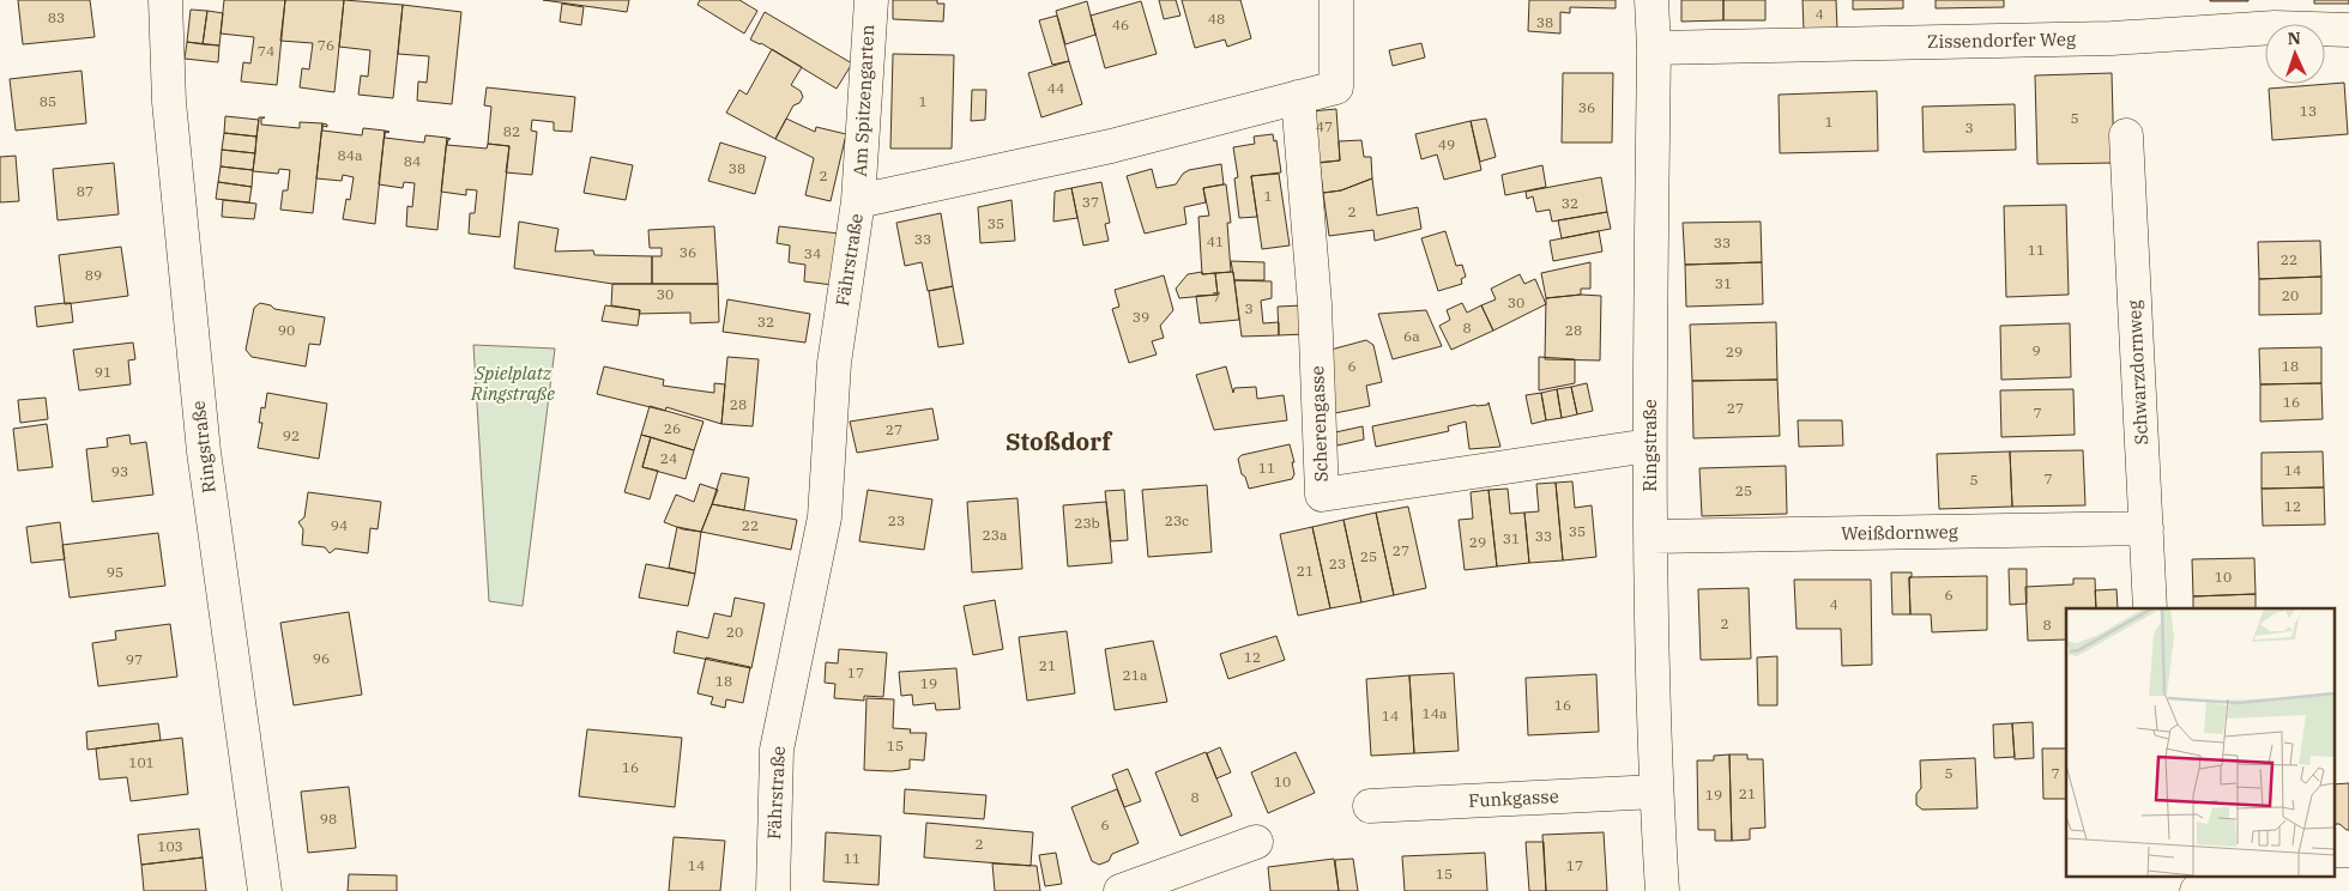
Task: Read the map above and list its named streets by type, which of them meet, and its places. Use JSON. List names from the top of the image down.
{
  "streets": {
    "street": [
      "Zissendorfer Weg",
      "Am Spitzengarten",
      "Fährstraße",
      "Schwarzdornweg",
      "Scherengasse",
      "Ringstraße",
      "Weißdornweg",
      "Funkgasse"
    ]
  },
  "crossings": [
    ["Zissendorfer Weg", "Ringstraße"],
    ["Am Spitzengarten", "Fährstraße"],
    ["Fährstraße", "Scherengasse"],
    ["Schwarzdornweg", "Weißdornweg"],
    ["Scherengasse", "Ringstraße"],
    ["Ringstraße", "Weißdornweg"],
    ["Ringstraße", "Funkgasse"]
  ],
  "districts": ["Stoßdorf"],
  "parks": ["Spielplatz Ringstraße"],
  "house_numbers": [
    "4",
    "83",
    "48",
    "38",
    "46",
    "76",
    "74",
    "44",
    "85",
    "1",
    "36",
    "13",
    "5",
    "1",
    "47",
    "3",
    "82",
    "49",
    "84a",
    "84",
    "38",
    "2",
    "87",
    "1",
    "37",
    "32",
    "2",
    "35",
    "33",
    "41",
    "33",
    "11",
    "36",
    "34",
    "22",
    "89",
    "31",
    "30",
    "20",
    "7",
    "30",
    "3",
    "39",
    "32",
    "8",
    "90",
    "28",
    "6a",
    "9",
    "29",
    "6",
    "18",
    "91",
    "16",
    "28",
    "27",
    "7",
    "26",
    "27",
    "92",
    "24",
    "11",
    "14",
    "93",
    "7",
    "5",
    "25",
    "12",
    "23",
    "23c",
    "23b",
    "94",
    "22",
    "35",
    "23a",
    "33",
    "31",
    "29",
    "27",
    "25",
    "23",
    "21",
    "95",
    "10",
    "6",
    "4",
    "2",
    "8",
    "20",
    "12",
    "96",
    "97",
    "21",
    "17",
    "21a",
    "18",
    "19",
    "16",
    "14a",
    "14",
    "15",
    "101",
    "16",
    "5",
    "7",
    "10",
    "21",
    "19",
    "8",
    "98",
    "6",
    "2",
    "103",
    "11",
    "14",
    "17",
    "15"
  ],
  "north": "top"
}
